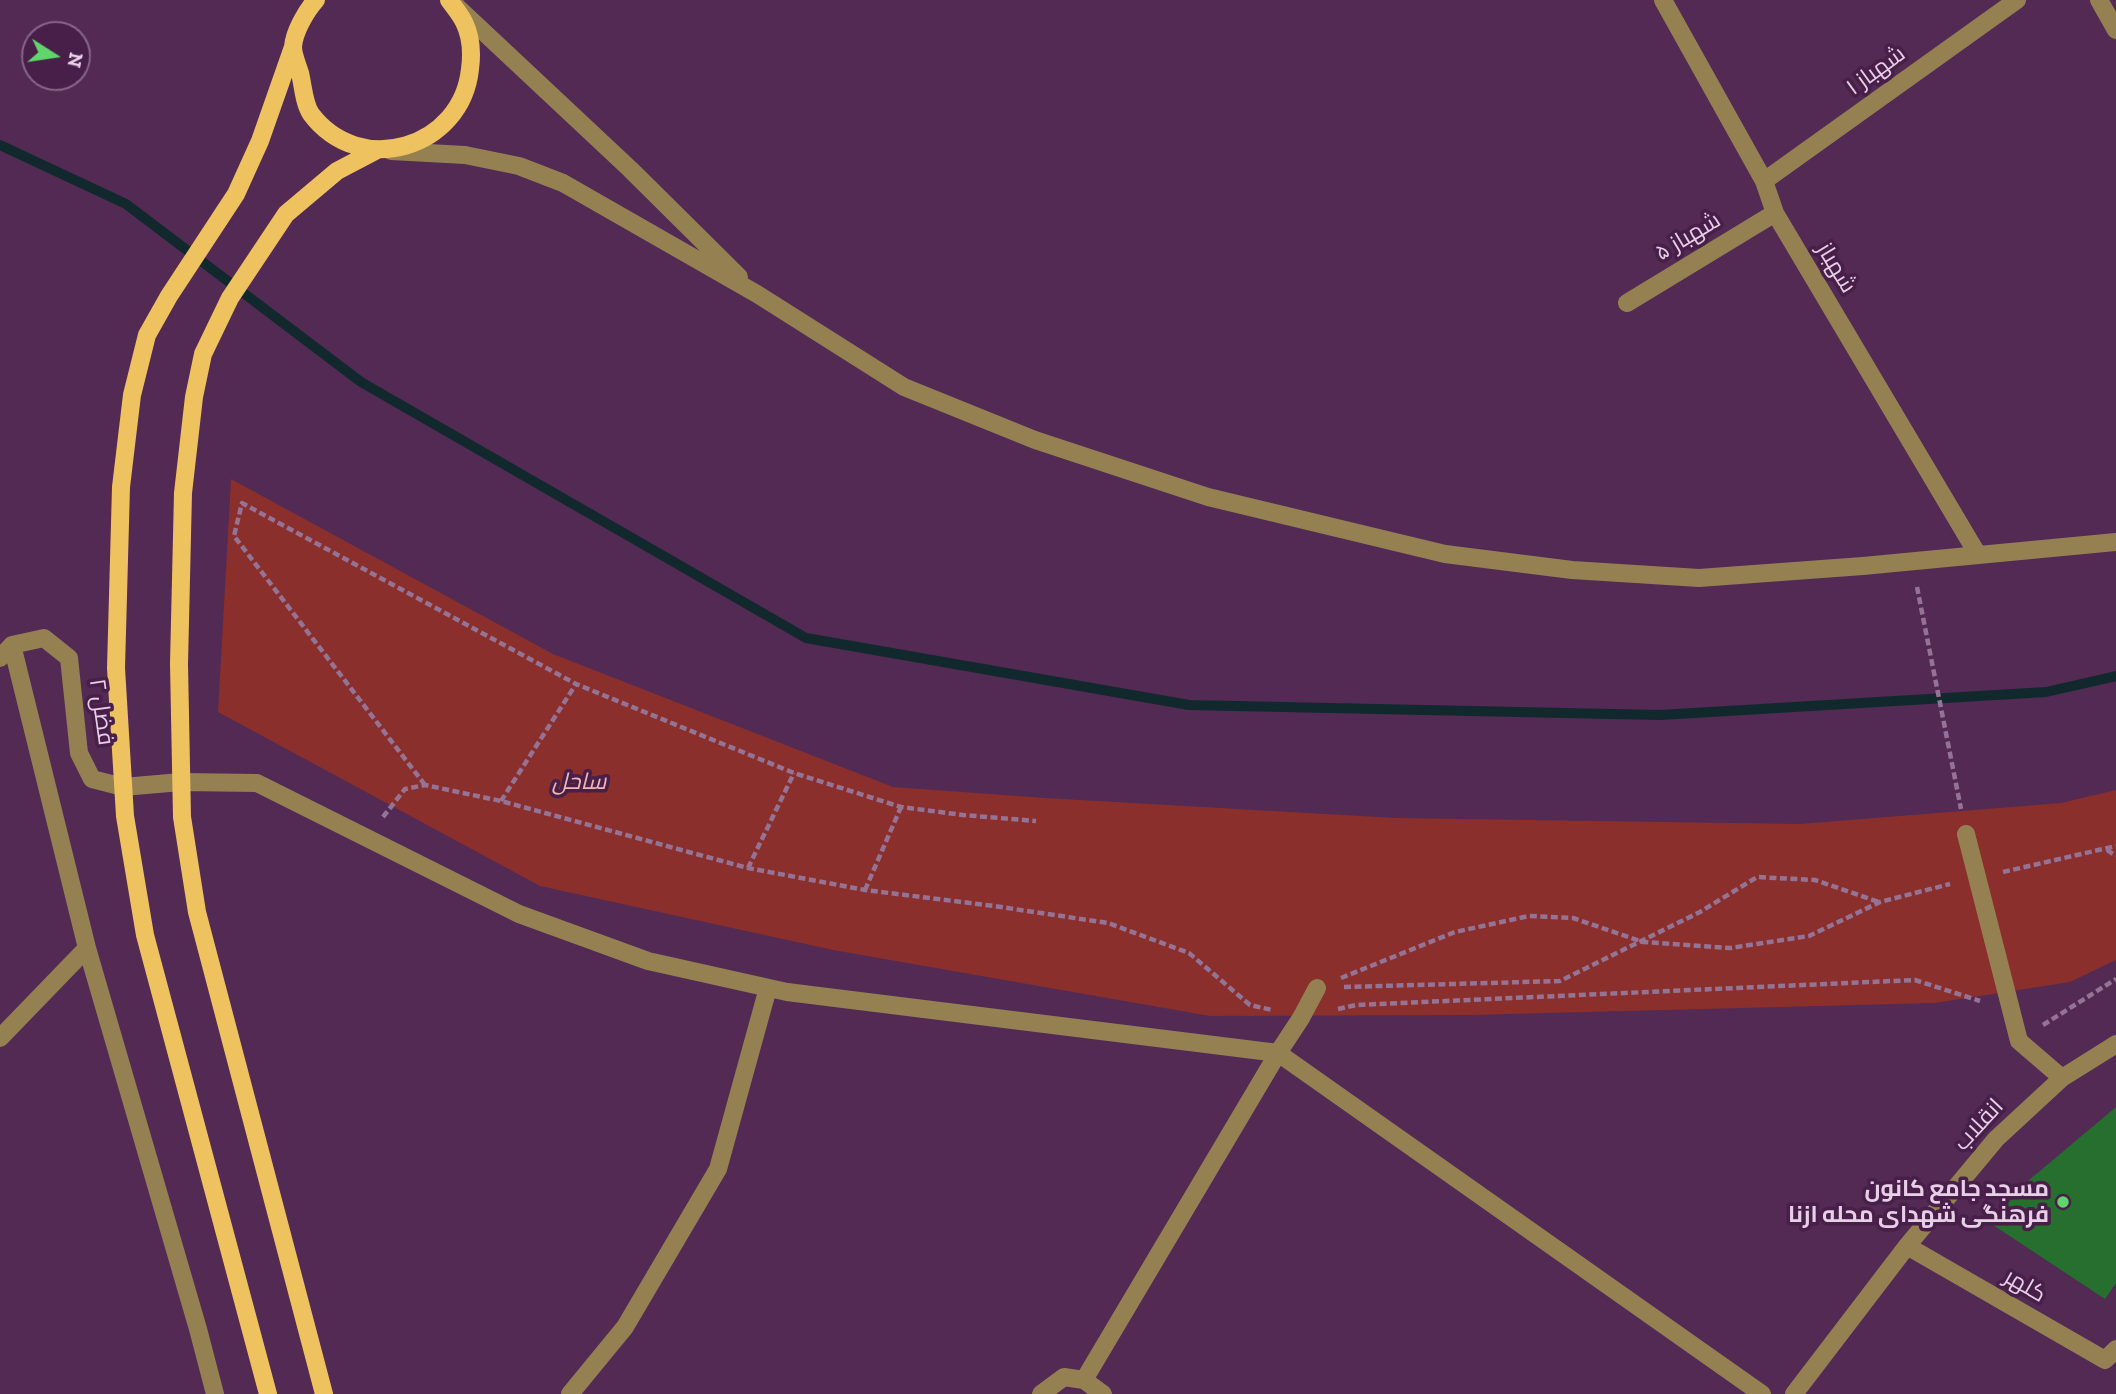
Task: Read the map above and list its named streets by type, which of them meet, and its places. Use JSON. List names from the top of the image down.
{
  "streets": {
    "street": [
      "شهباز ۱",
      "شهباز ۵",
      "شهباز",
      "فضل ۲",
      "انقلاب",
      "کلهر"
    ]
  },
  "crossings": [
    ["شهباز ۱", "شهباز"],
    ["شهباز ۵", "شهباز"],
    ["انقلاب", "کلهر"]
  ],
  "parks": ["ساحل"],
  "places": ["مسجد جامع کانون فرهنگی شهدای محله ازنا"],
  "north": "right"
}
